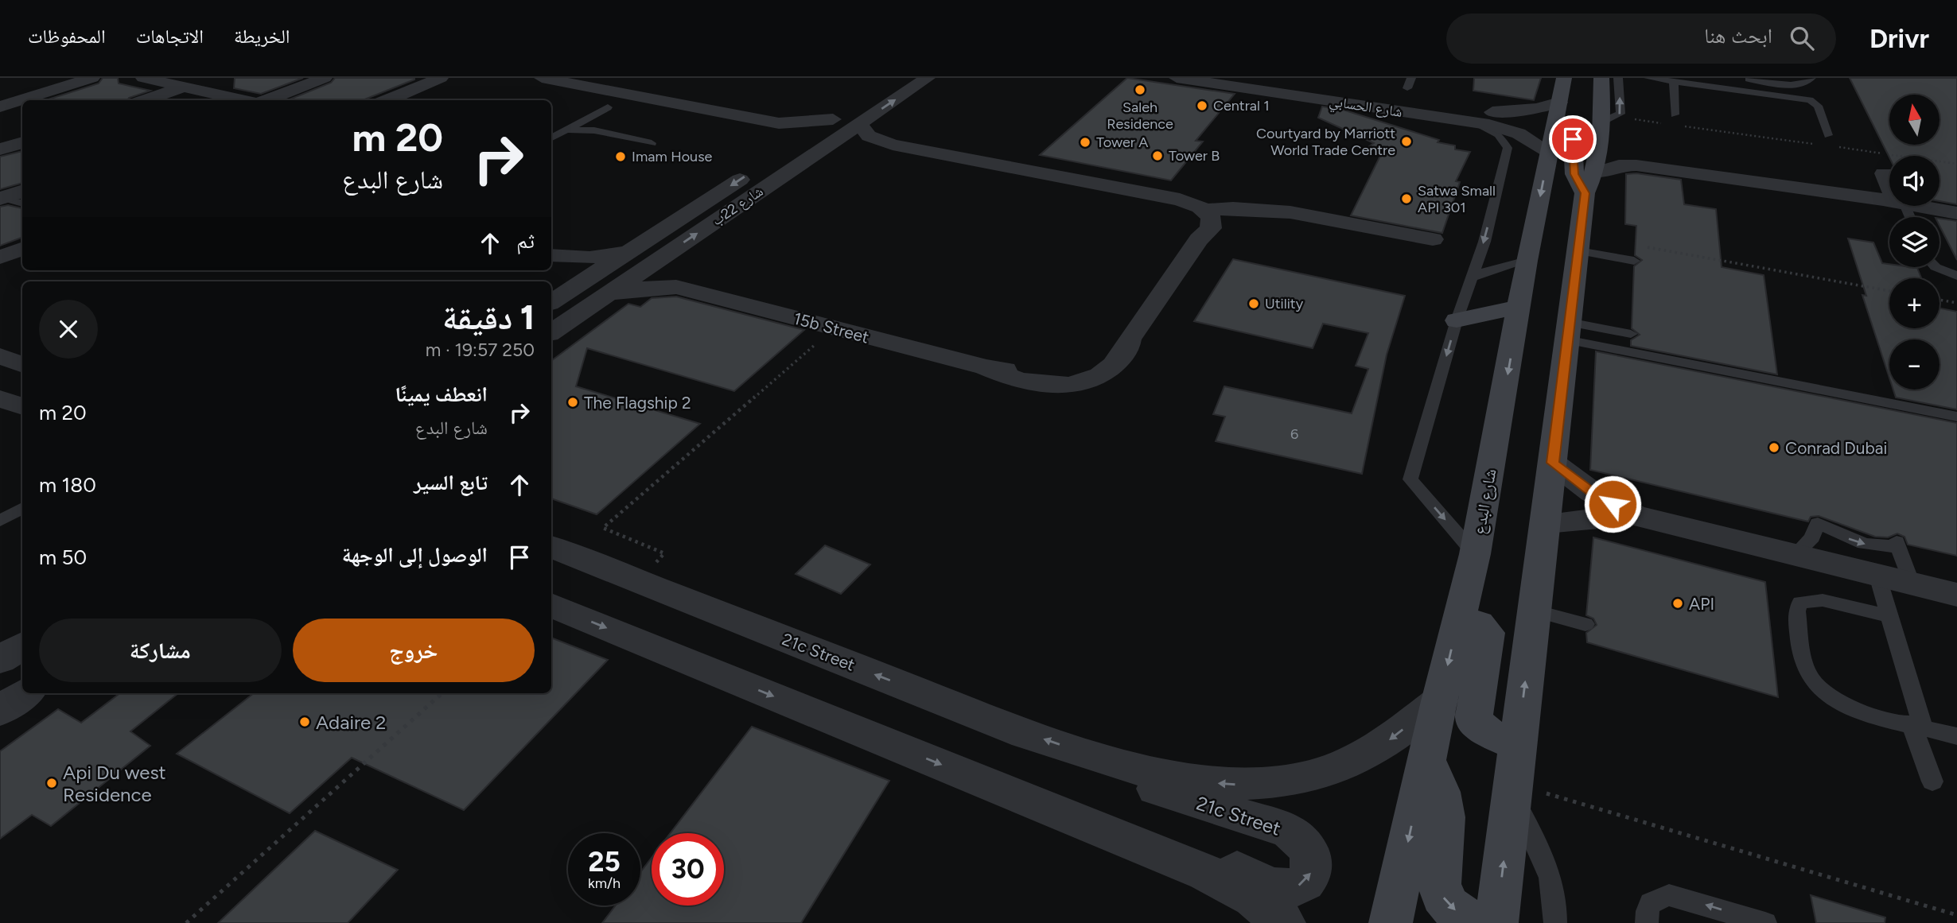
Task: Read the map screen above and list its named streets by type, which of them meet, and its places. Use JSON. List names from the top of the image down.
{
  "streets": {
    "main road": ["شارع البدع"],
    "street": [
      "شارع الحسابي",
      "شارع 22ب",
      "15b Street",
      "21c Street"
    ]
  },
  "crossings": [
    ["شارع الحسابي", "شارع البدع"],
    ["شارع 22ب", "15b Street"],
    ["شارع البدع", "21c Street"]
  ],
  "places": [
    "Saleh Residence",
    "Central 1",
    "Courtyard by Marriott World Trade Centre",
    "Tower A",
    "Tower B",
    "Imam House",
    "Satwa Small API 301",
    "Utility",
    "The Flagship 2",
    "Conrad Dubai",
    "API",
    "Adaire 2",
    "Api Du west Residence"
  ],
  "house_numbers": ["6"],
  "north": "top",
  "page": {
    "header": "Drivr",
    "search": "ابحث هنا",
    "nav": ["الخريطة", "الاتجاهات", "المحفوظات"],
    "map_buttons": ["+", "−"],
    "turn": ["20 m", "شارع البدع"],
    "then": "ثم",
    "heading": ["1 دقيقة", "250 m · 19:57"],
    "list": [
      {
        "name": "انعطف يمينًا",
        "note": "شارع البدع",
        "value": "20 m"
      },
      {
        "name": "تابع السير",
        "value": "180 m"
      },
      {
        "name": "الوصول إلى الوجهة",
        "value": "50 m"
      }
    ],
    "buttons": ["خروج", "مشاركة"],
    "speed": "25 km/h",
    "limit": "30"
  }
}
